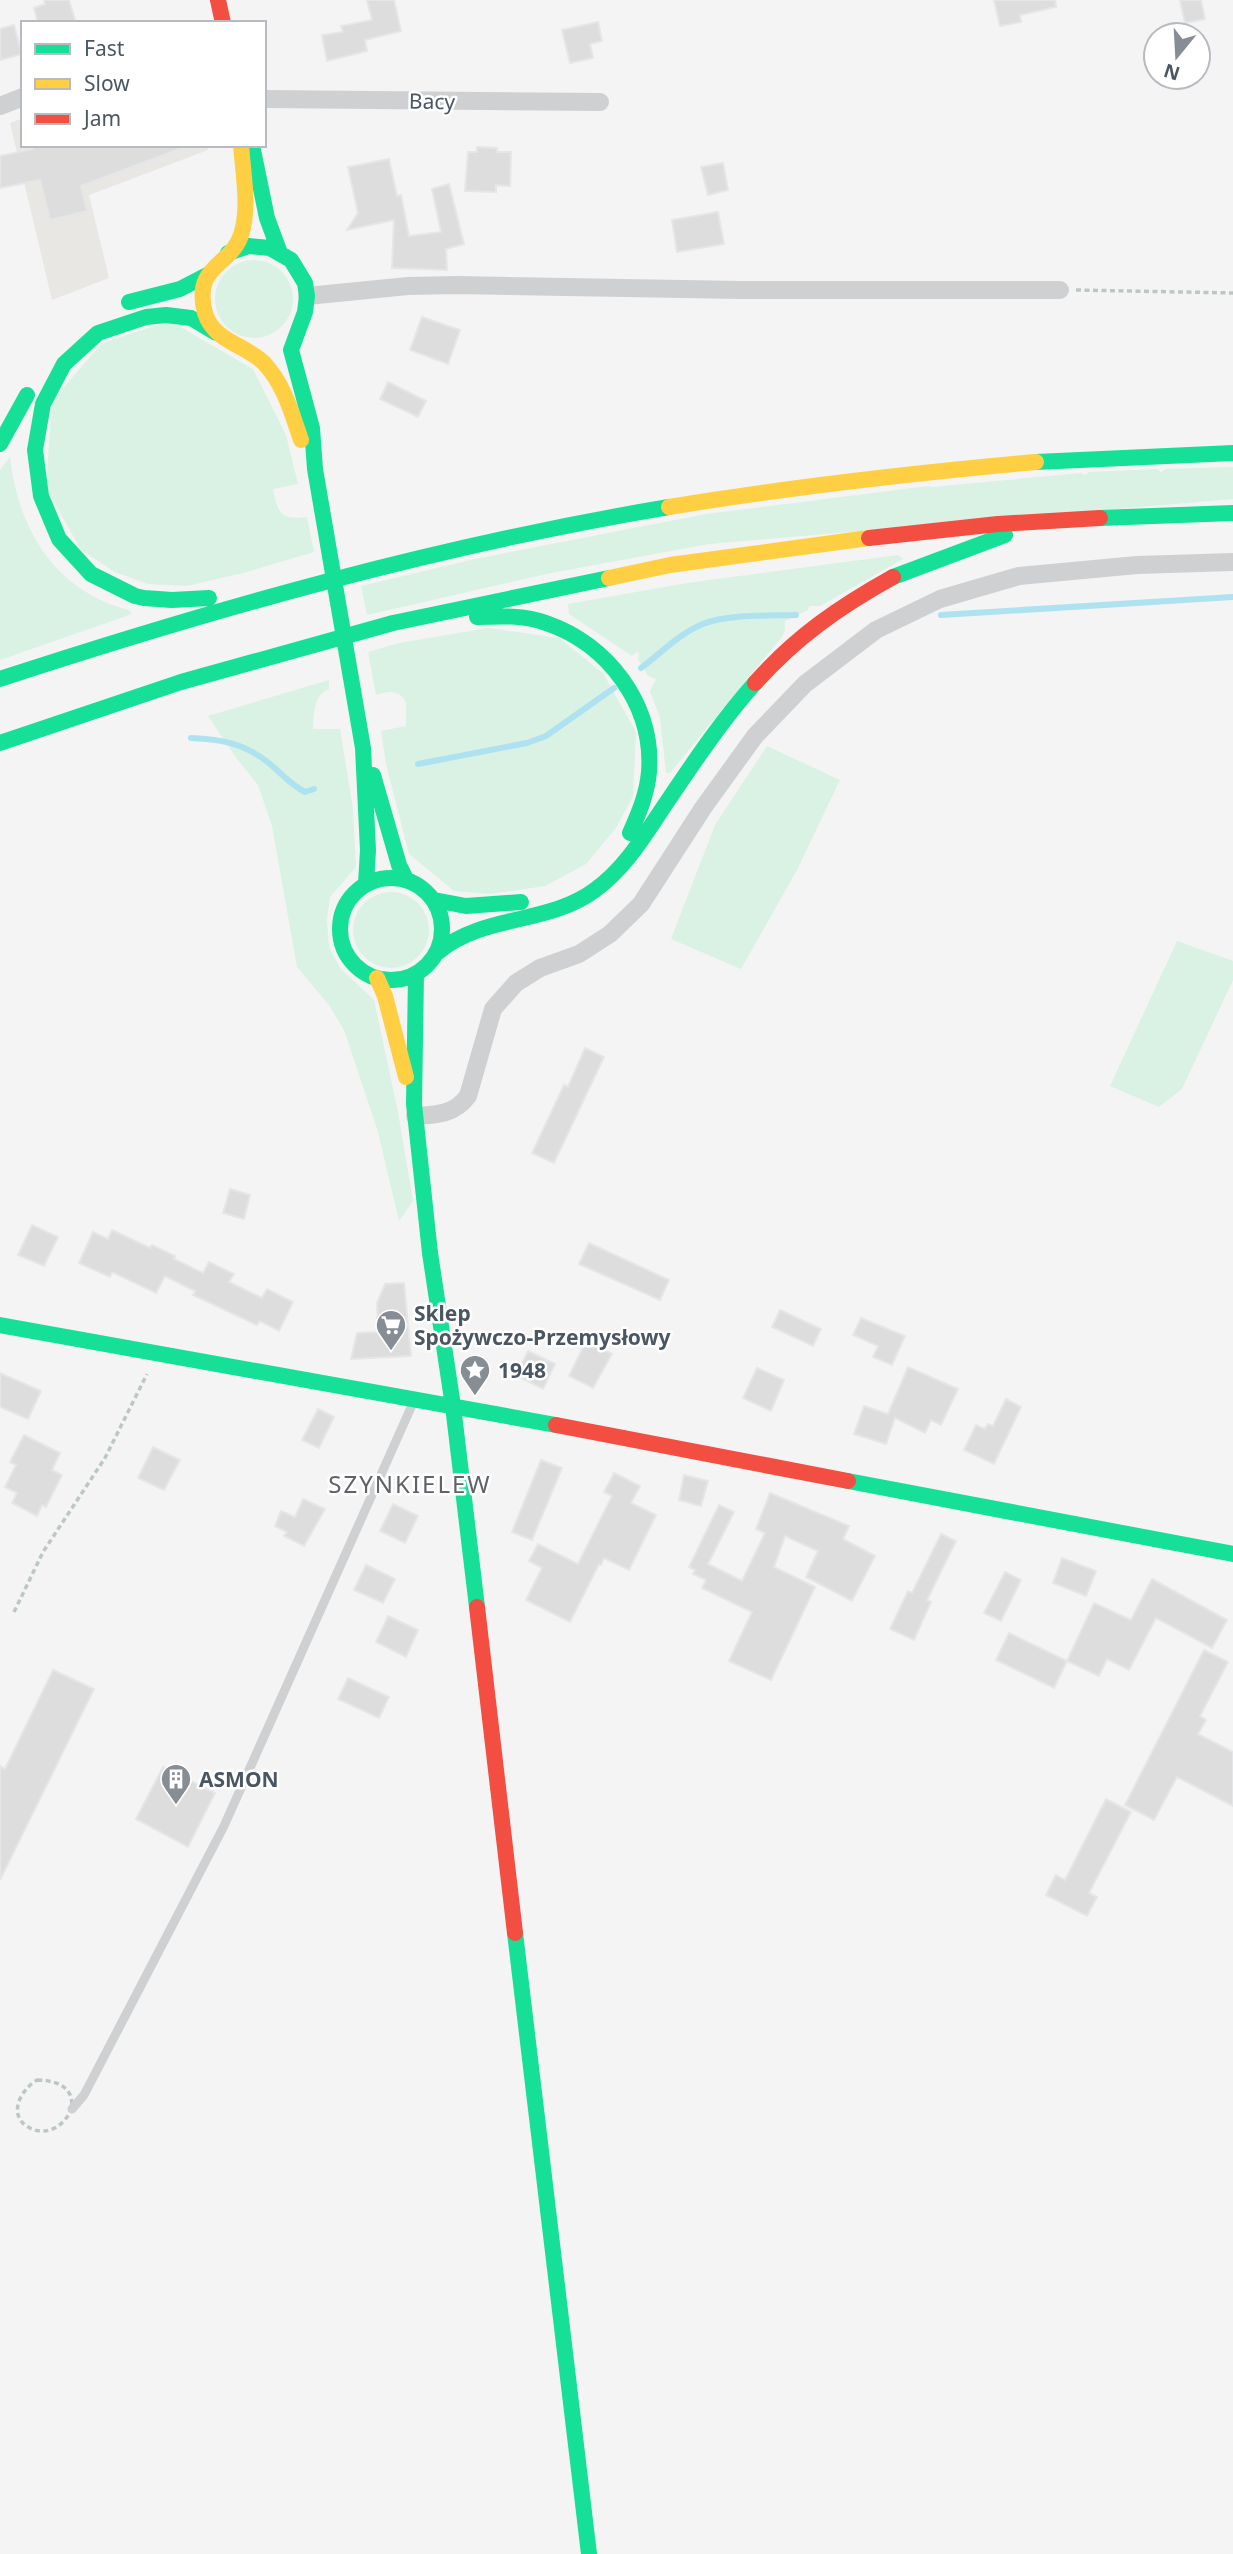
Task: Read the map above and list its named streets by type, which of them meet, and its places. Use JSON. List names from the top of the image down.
{
  "streets": {
    "street": ["Bacy"]
  },
  "districts": ["SZYNKIELEW"],
  "places": {
    "supermarket": ["Sklep Spożywczo-Przemysłowy"],
    "place": ["1948"],
    "building": ["ASMON"]
  },
  "legend": ["Fast", "Slow", "Jam"],
  "north": "bottom"
}
